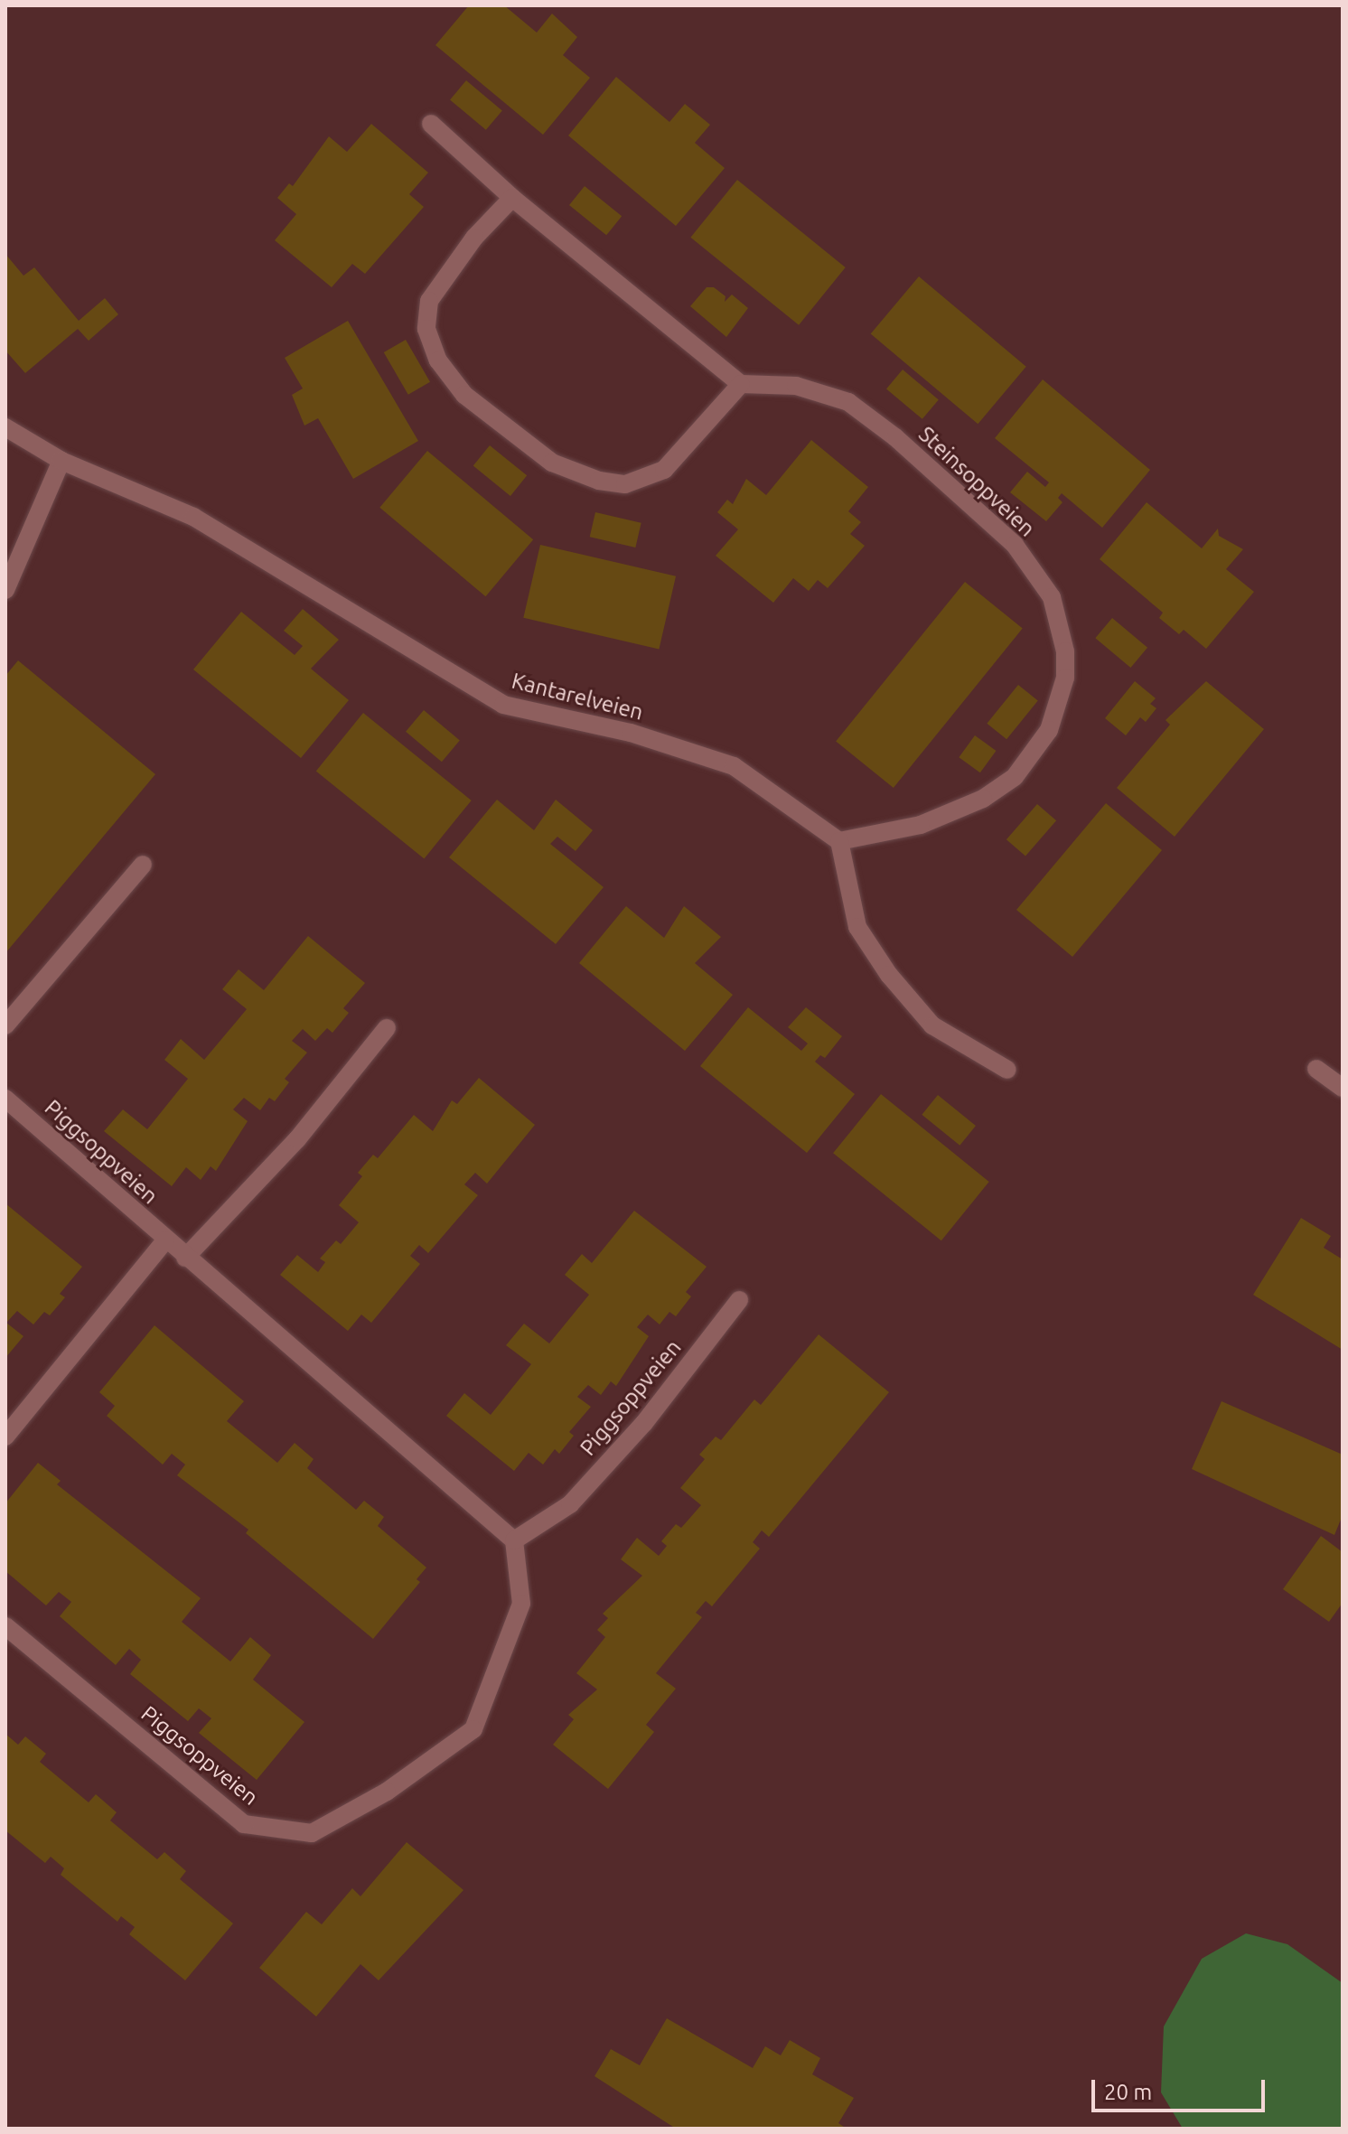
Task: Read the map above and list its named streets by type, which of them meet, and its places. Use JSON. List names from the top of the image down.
{
  "streets": {
    "street": ["Steinsoppveien", "Kantarelveien", "Piggsoppveien"]
  },
  "crossings": [
    ["Steinsoppveien", "Kantarelveien"]
  ],
  "scale_bar": "20 m"
}
